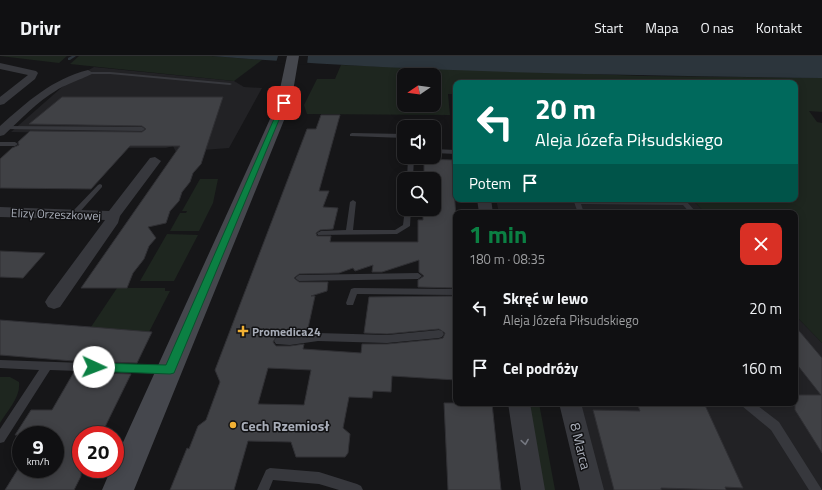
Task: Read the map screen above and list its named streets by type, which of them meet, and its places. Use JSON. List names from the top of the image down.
{
  "streets": {
    "street": ["Elizy Orzeszkowej", "8 Marca"]
  },
  "places": {
    "health": ["Promedica24"],
    "other": ["Cech Rzemiosł"]
  },
  "north": "left",
  "page": {
    "header": "Drivr",
    "nav": [
      "Start",
      "Mapa",
      "O nas",
      "Kontakt"
    ],
    "turn": ["20 m", "Aleja Józefa Piłsudskiego"],
    "then": "Potem",
    "heading": ["1 min", "180 m · 08:35"],
    "list": [
      {
        "name": "Skręć w lewo",
        "note": "Aleja Józefa Piłsudskiego",
        "value": "20 m"
      },
      {
        "name": "Cel podróży",
        "value": "160 m"
      }
    ],
    "speed": "9 km/h",
    "limit": "20"
  }
}
